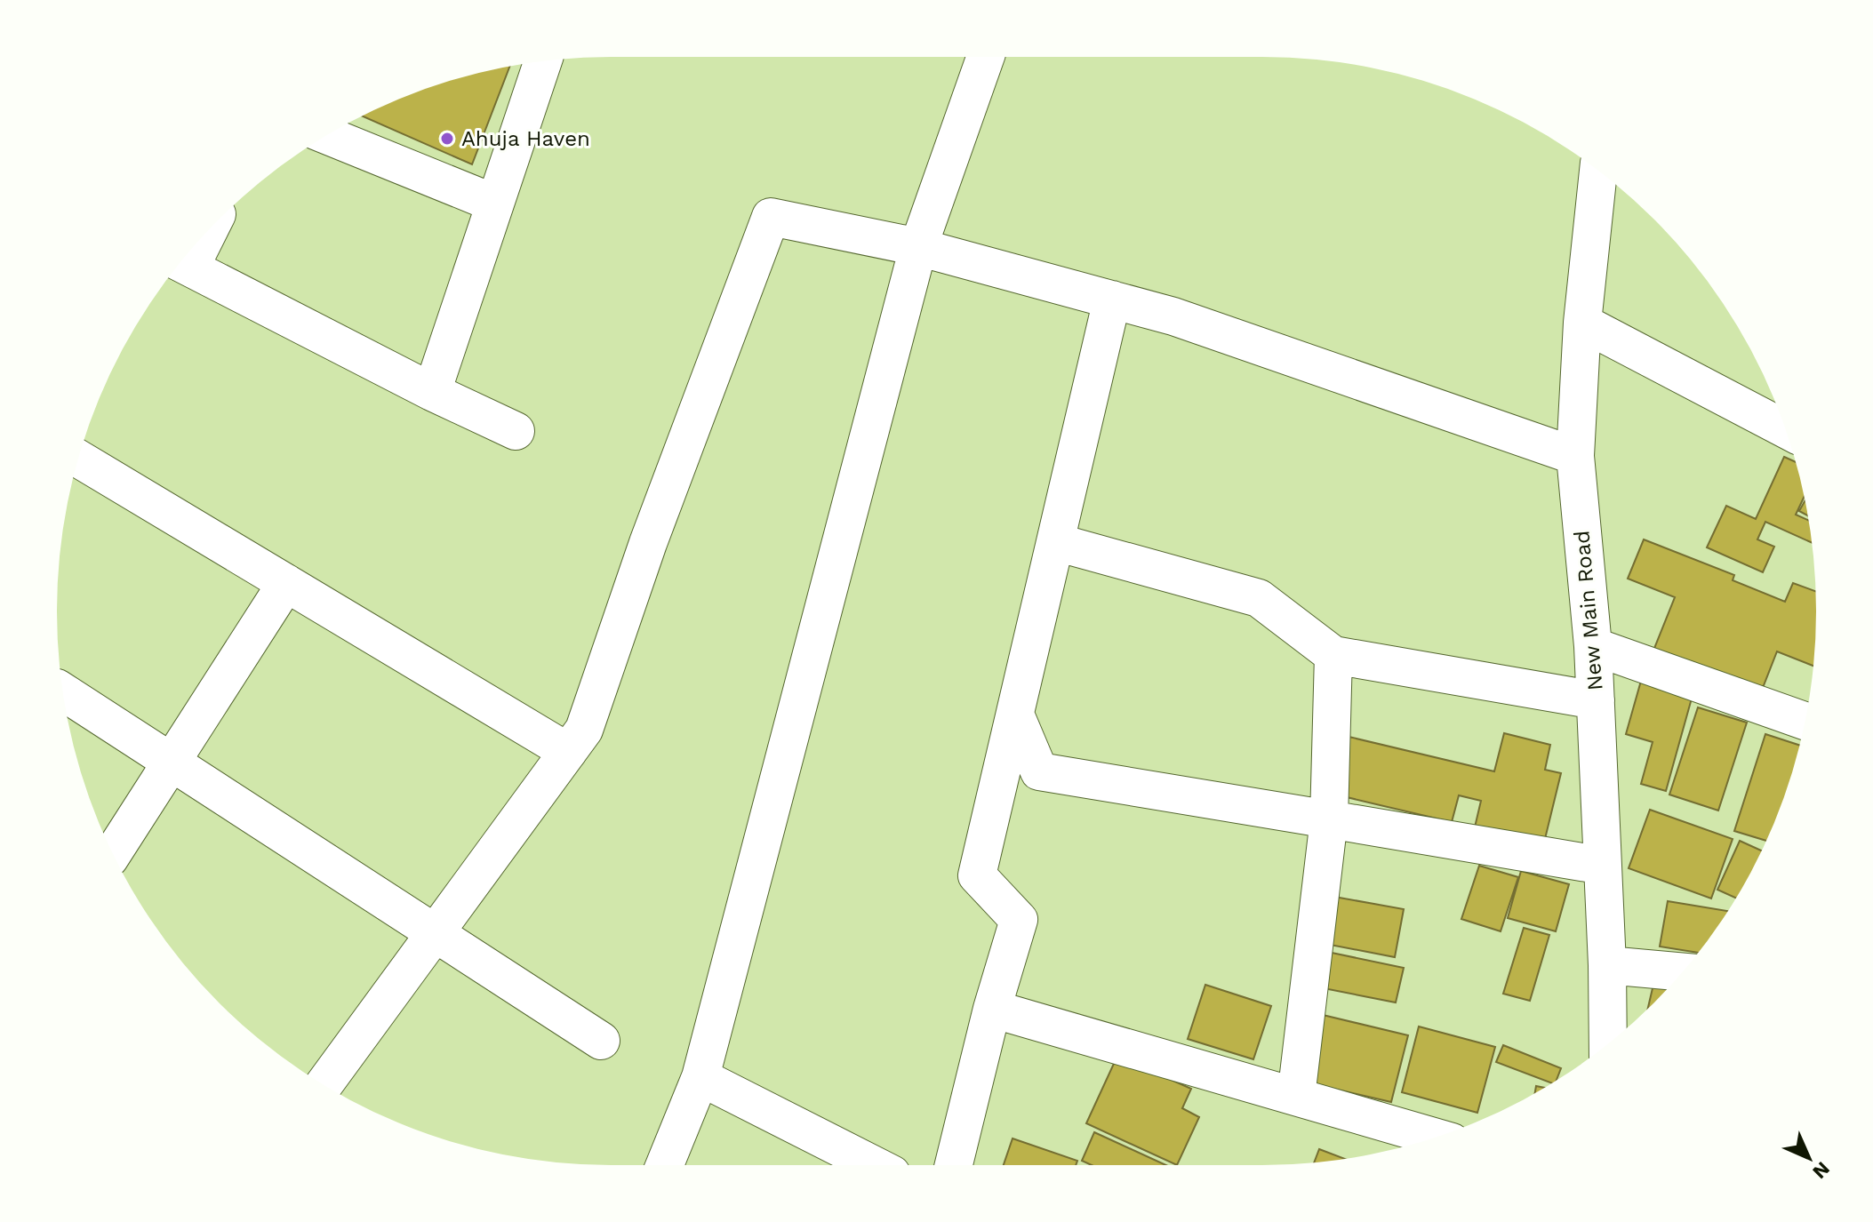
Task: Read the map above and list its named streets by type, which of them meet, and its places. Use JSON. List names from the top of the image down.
{
  "streets": {
    "street": ["New Main Road"]
  },
  "places": ["Ahuja Haven"],
  "north": "bottom right"
}
